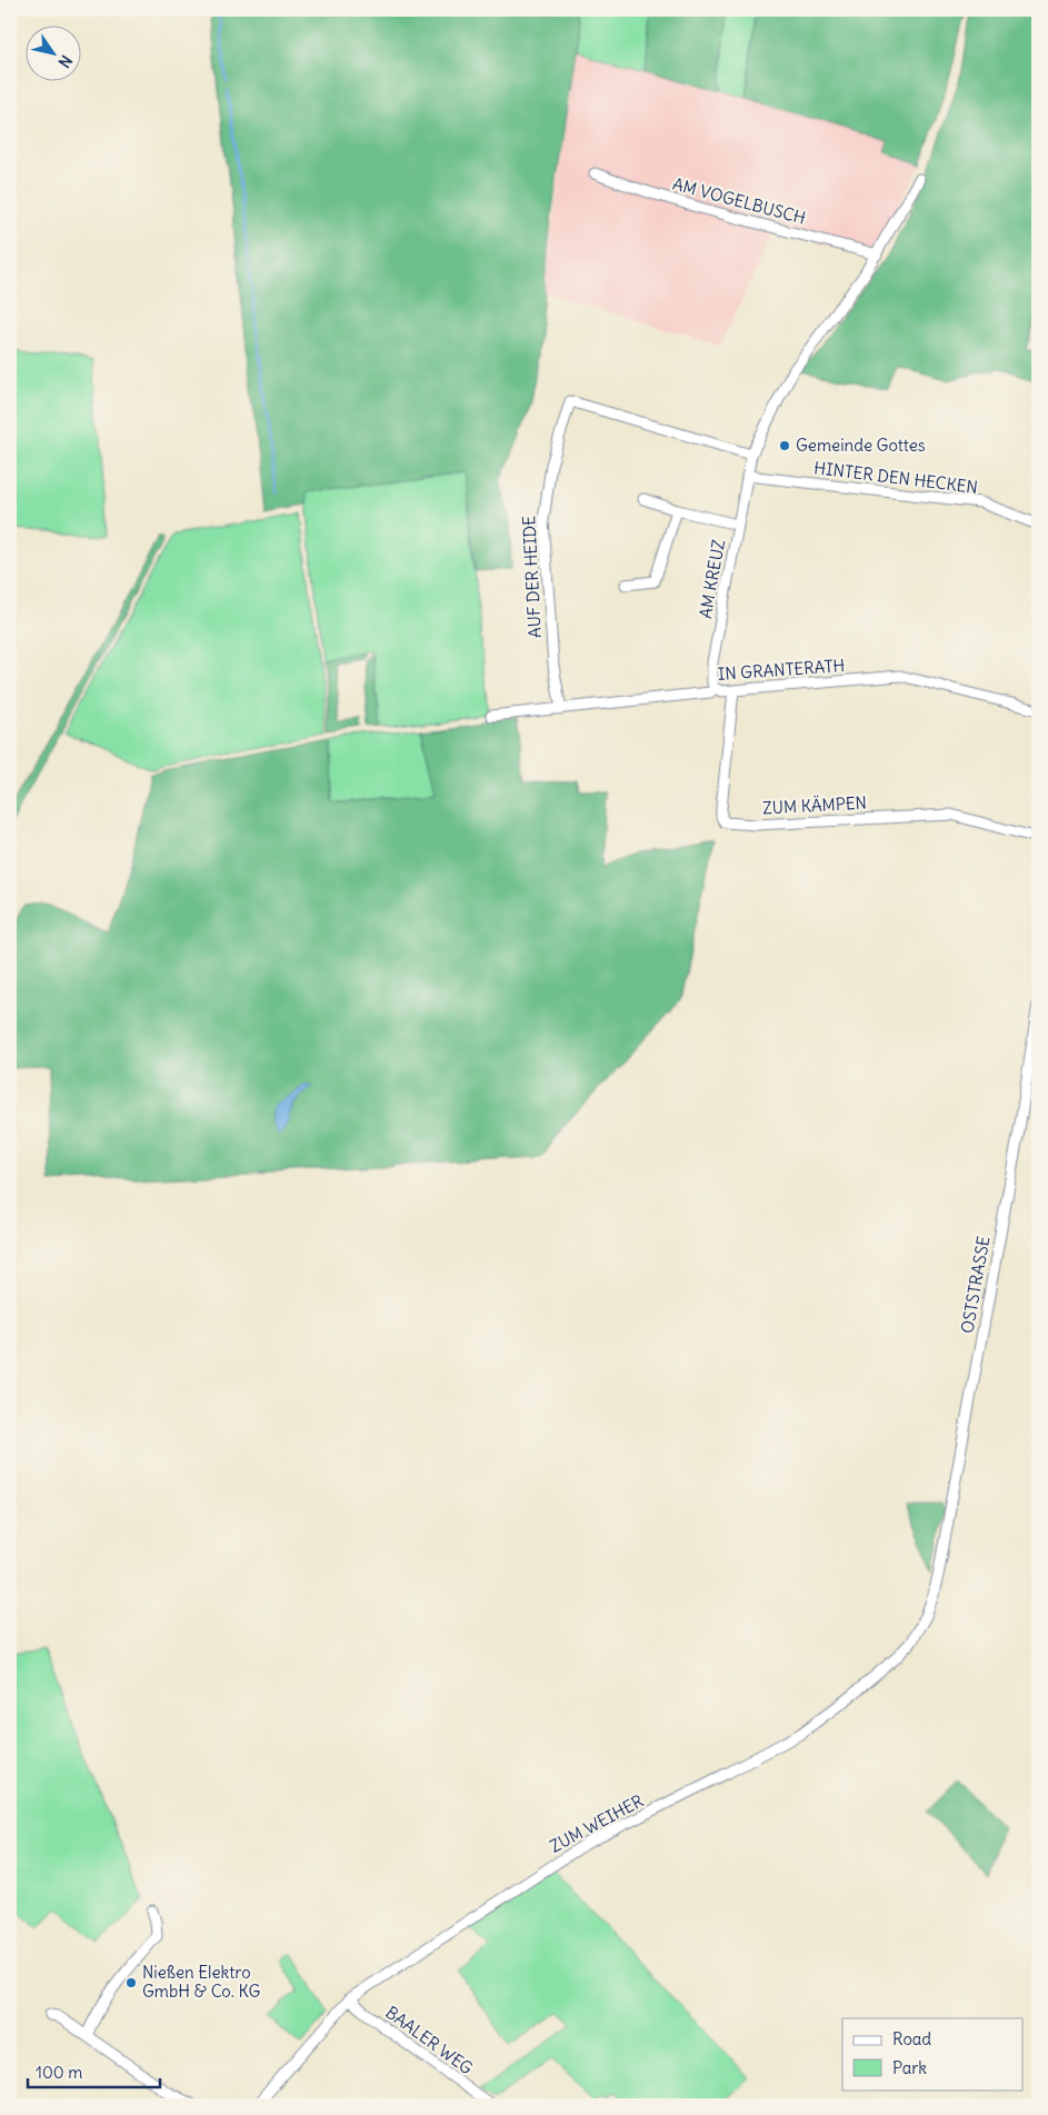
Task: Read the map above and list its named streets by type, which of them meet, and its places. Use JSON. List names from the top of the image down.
{
  "streets": {
    "street": [
      "AM VOGELBUSCH",
      "HINTER DEN HECKEN",
      "AUF DER HEIDE",
      "AM KREUZ",
      "IN GRANTERATH",
      "ZUM KÄMPEN",
      "OSTSTRASSE",
      "ZUM WEIHER",
      "BAALER WEG"
    ]
  },
  "crossings": [
    ["HINTER DEN HECKEN", "AM KREUZ"],
    ["AUF DER HEIDE", "IN GRANTERATH"],
    ["AM KREUZ", "IN GRANTERATH"],
    ["IN GRANTERATH", "ZUM KÄMPEN"],
    ["OSTSTRASSE", "ZUM WEIHER"],
    ["ZUM WEIHER", "BAALER WEG"]
  ],
  "places": ["Gemeinde Gottes", "Nießen Elektro GmbH & Co. KG"],
  "legend": ["Road", "Park"],
  "scale_bar": "100 m",
  "north": "bottom right"
}
